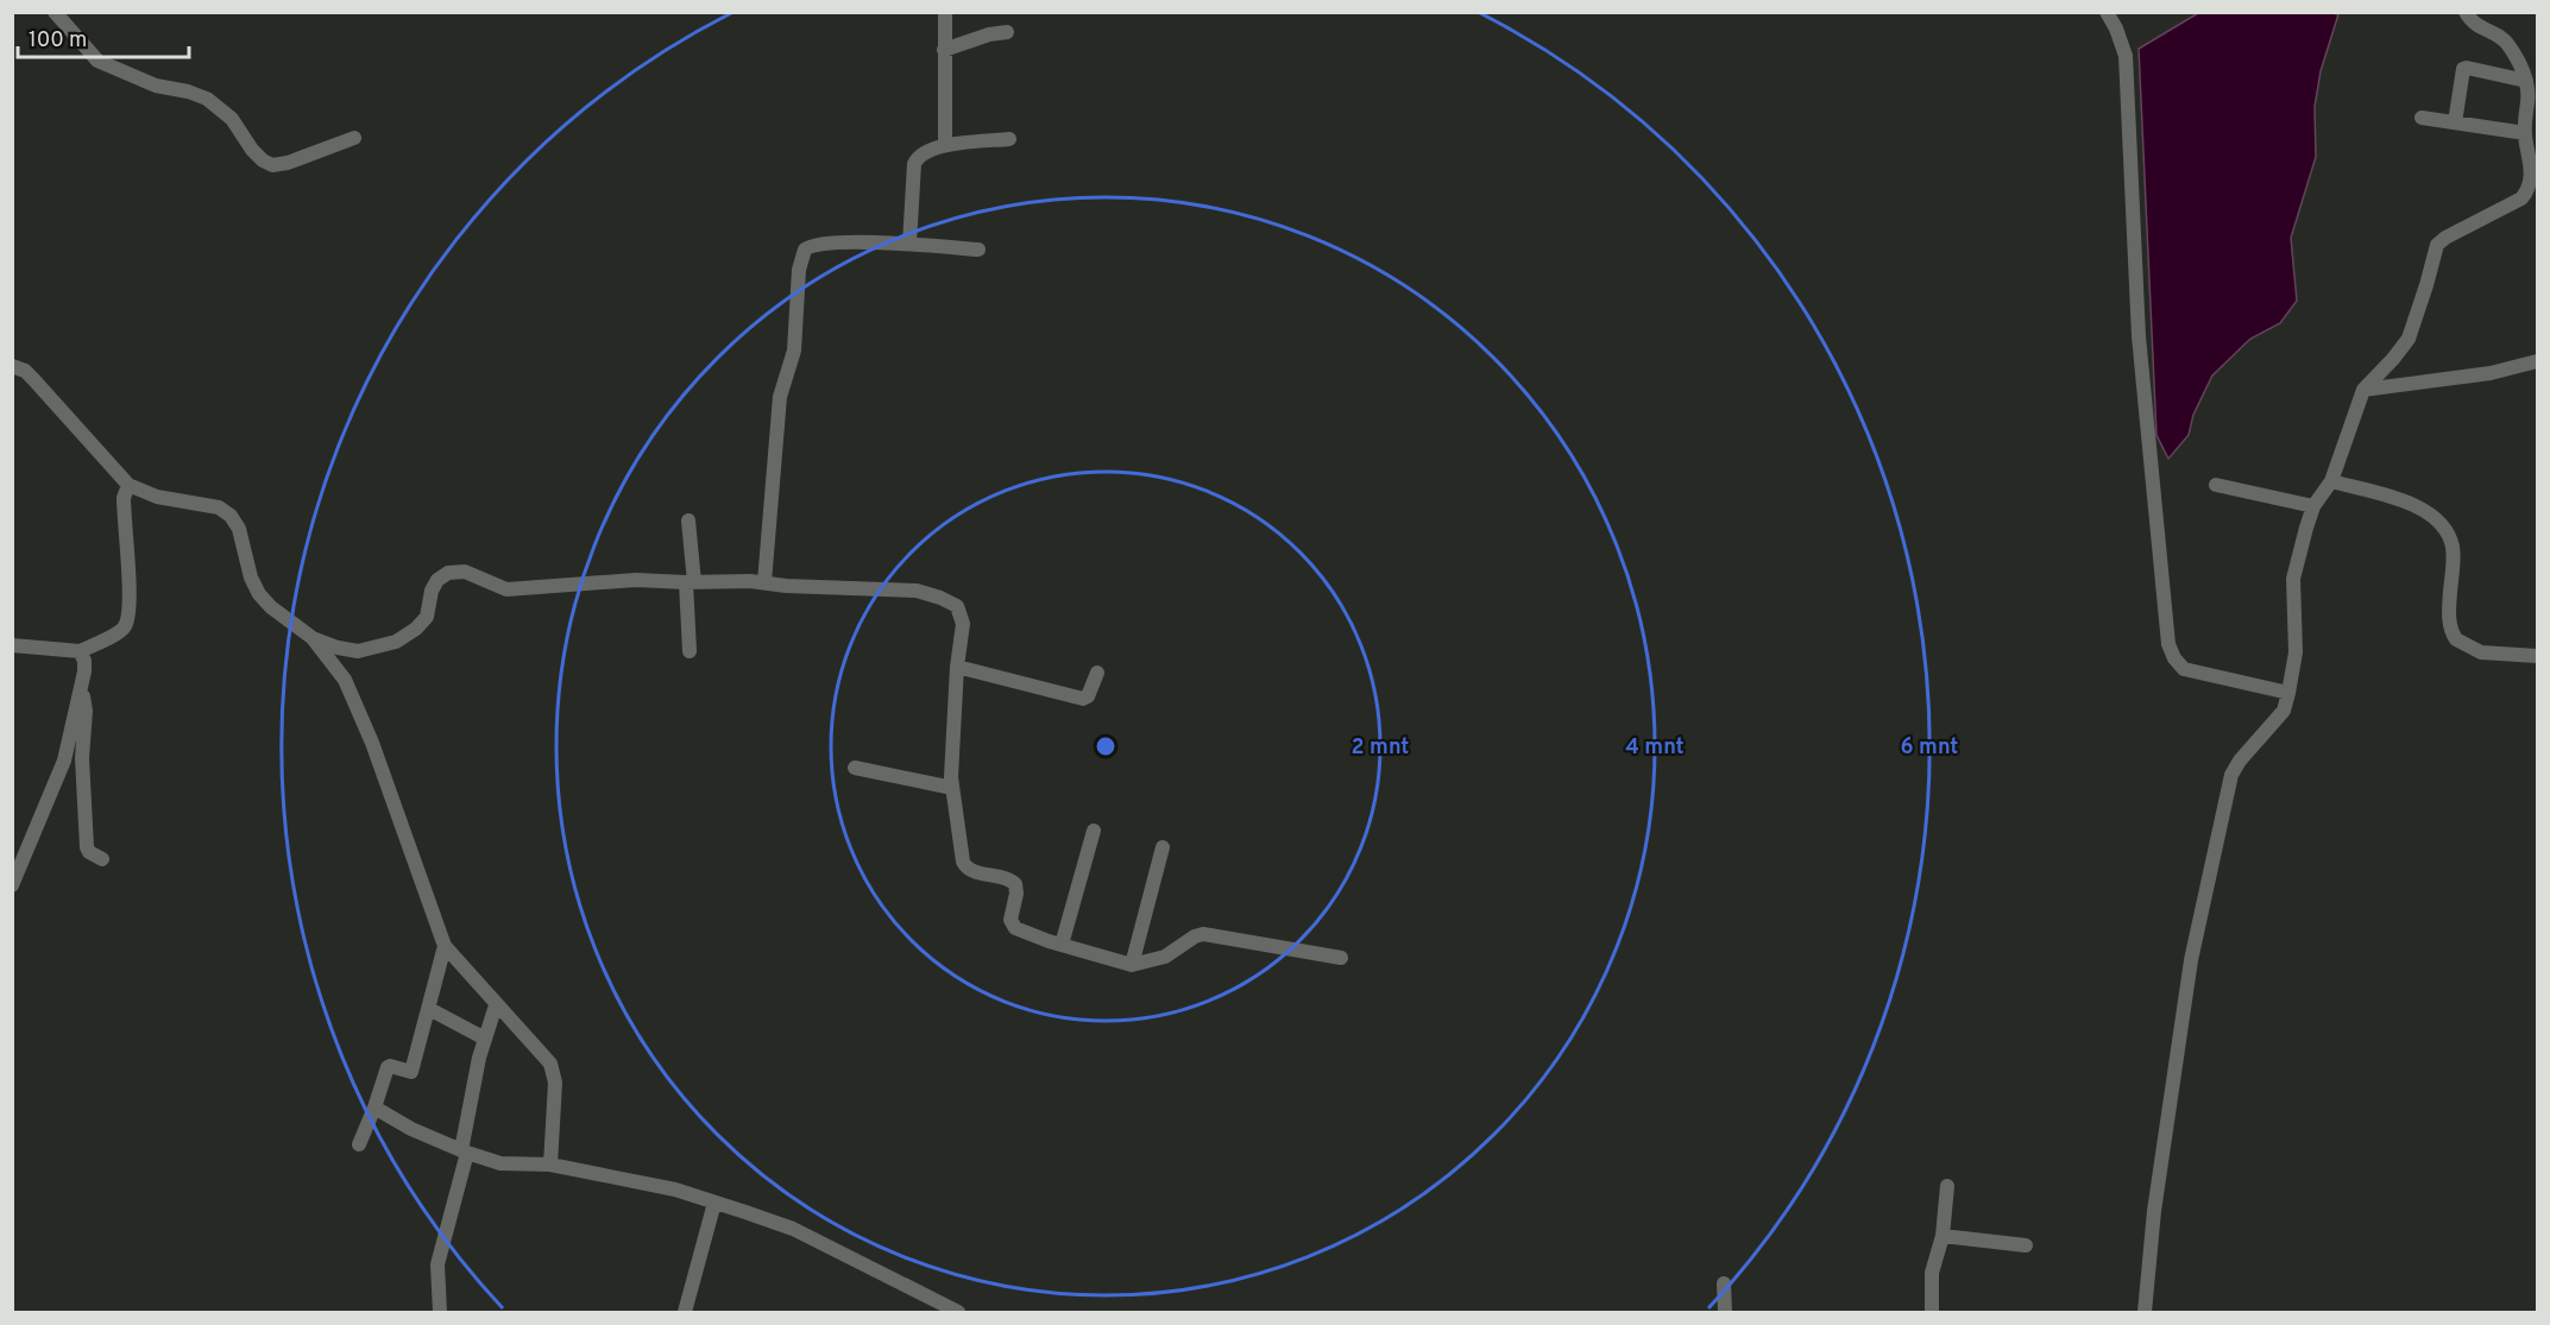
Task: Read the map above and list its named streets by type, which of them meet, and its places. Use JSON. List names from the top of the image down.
{
  "scale_bar": "100 m",
  "rings": ["2 mnt", "4 mnt", "6 mnt"]
}
